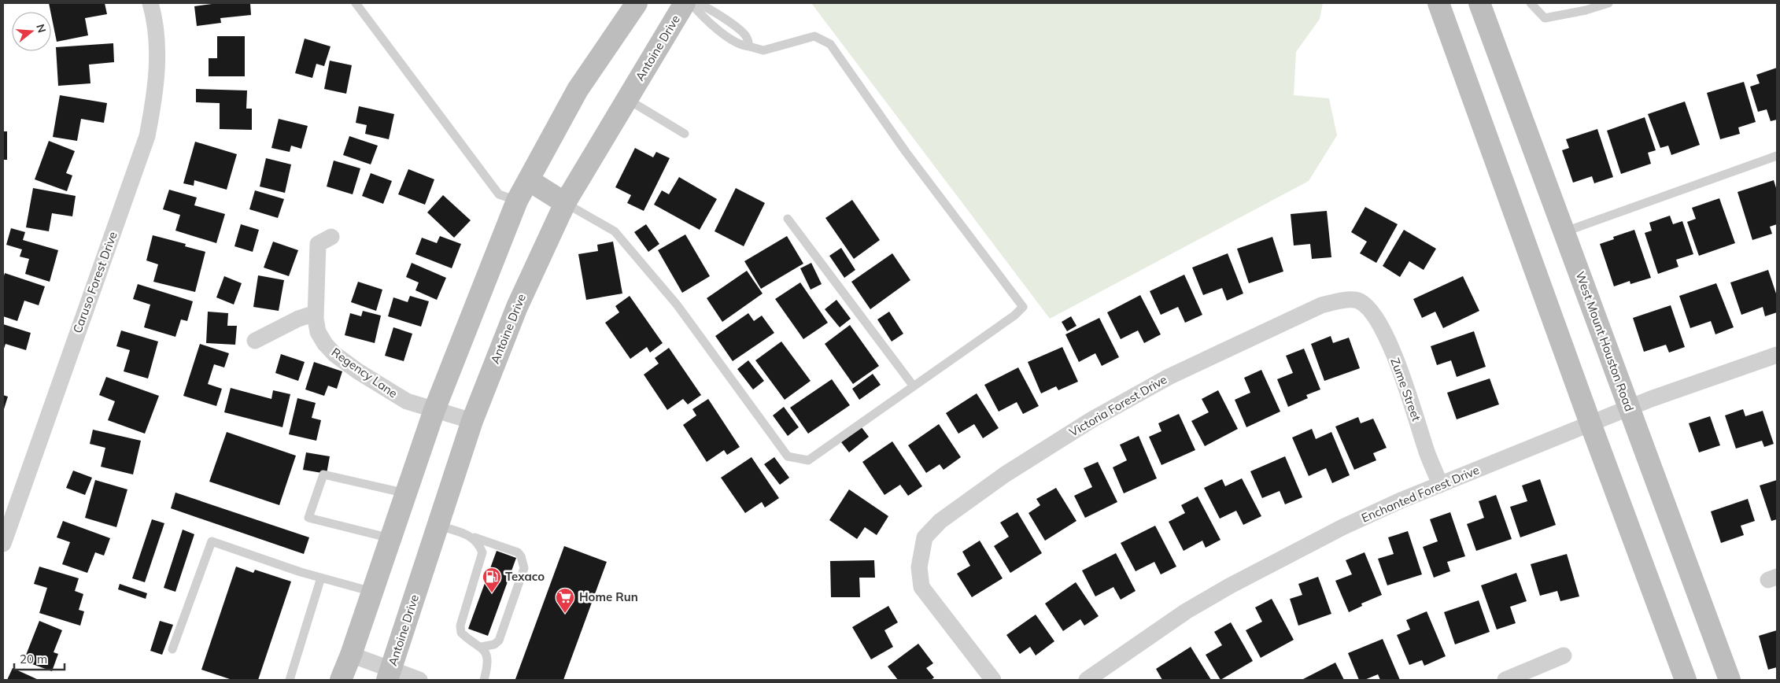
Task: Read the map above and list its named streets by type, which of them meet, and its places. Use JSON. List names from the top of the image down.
{
  "streets": {
    "main road": ["Antoine Drive", "West Mount Houston Road"],
    "street": [
      "Caruso Forest Drive",
      "Regency Lane",
      "Zume Street",
      "Victoria Forest Drive",
      "Enchanted Forest Drive"
    ]
  },
  "crossings": [
    ["Antoine Drive", "Regency Lane"],
    ["West Mount Houston Road", "Enchanted Forest Drive"],
    ["Zume Street", "Victoria Forest Drive"],
    ["Zume Street", "Enchanted Forest Drive"]
  ],
  "places": {
    "fuel station": ["Texaco"],
    "supermarket": ["Home Run"]
  },
  "scale_bar": "20 m",
  "north": "right"
}
